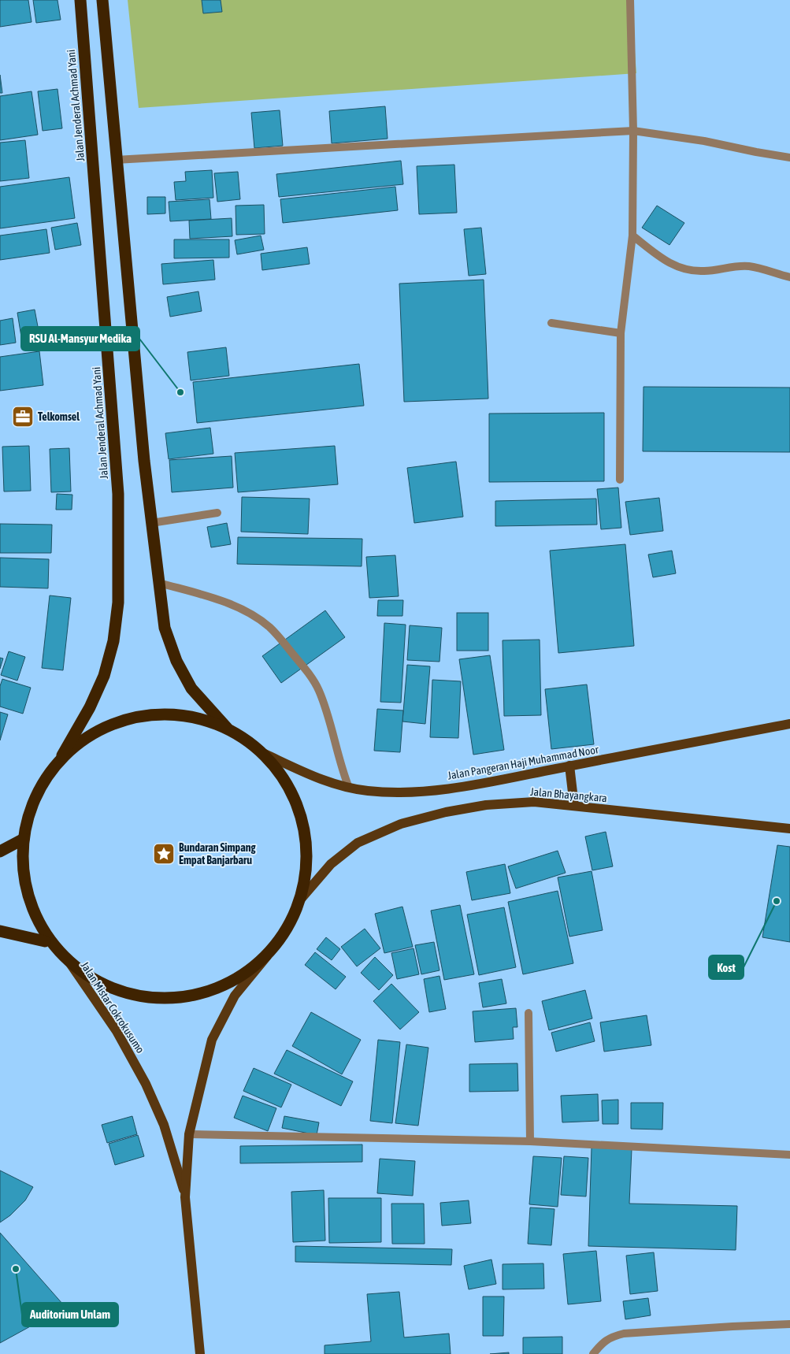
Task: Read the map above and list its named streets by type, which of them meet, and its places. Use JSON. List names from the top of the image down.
{
  "streets": {
    "highway": ["Jalan Jenderal Achmad Yani"],
    "main road": ["Jalan Pangeran Haji Muhammad Noor", "Jalan Bhayangkara", "Jalan Mistar Cokrokusumo"]
  },
  "places": {
    "other": ["RSU Al-Mansyur Medika", "Kost", "Auditorium Unlam"],
    "office": ["Telkomsel"],
    "place": ["Bundaran Simpang Empat Banjarbaru"]
  }
}
